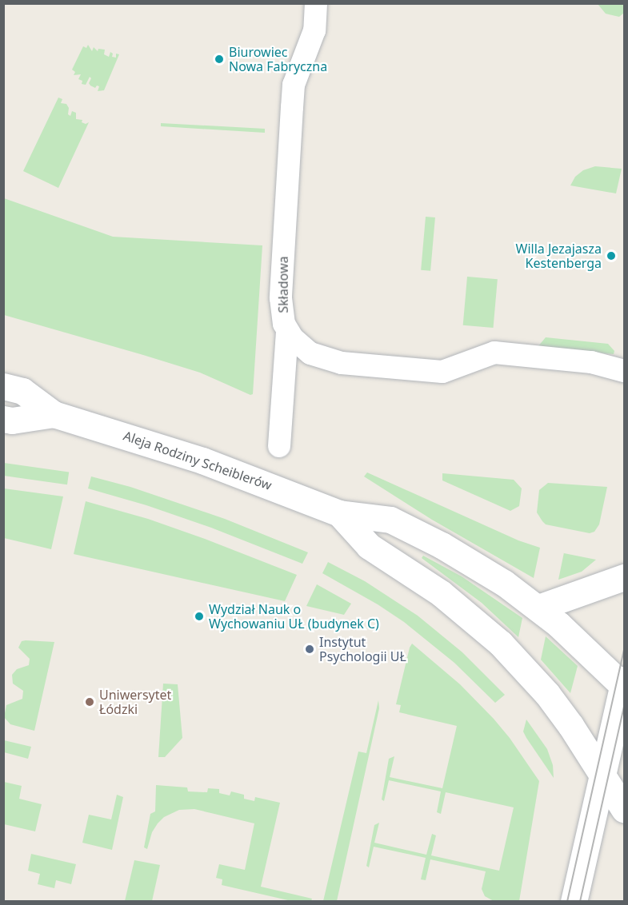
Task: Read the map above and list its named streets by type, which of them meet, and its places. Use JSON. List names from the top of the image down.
{
  "streets": {
    "main road": ["Aleja Rodziny Scheiblerów"],
    "street": ["Składowa"]
  },
  "places": [
    "Biurowiec Nowa Fabryczna",
    "Willa Jezajasza Kestenberga",
    "Wydział Nauk o Wychowaniu UŁ (budynek C)",
    "Instytut Psychologii UŁ",
    "Uniwersytet Łódzki"
  ]
}
